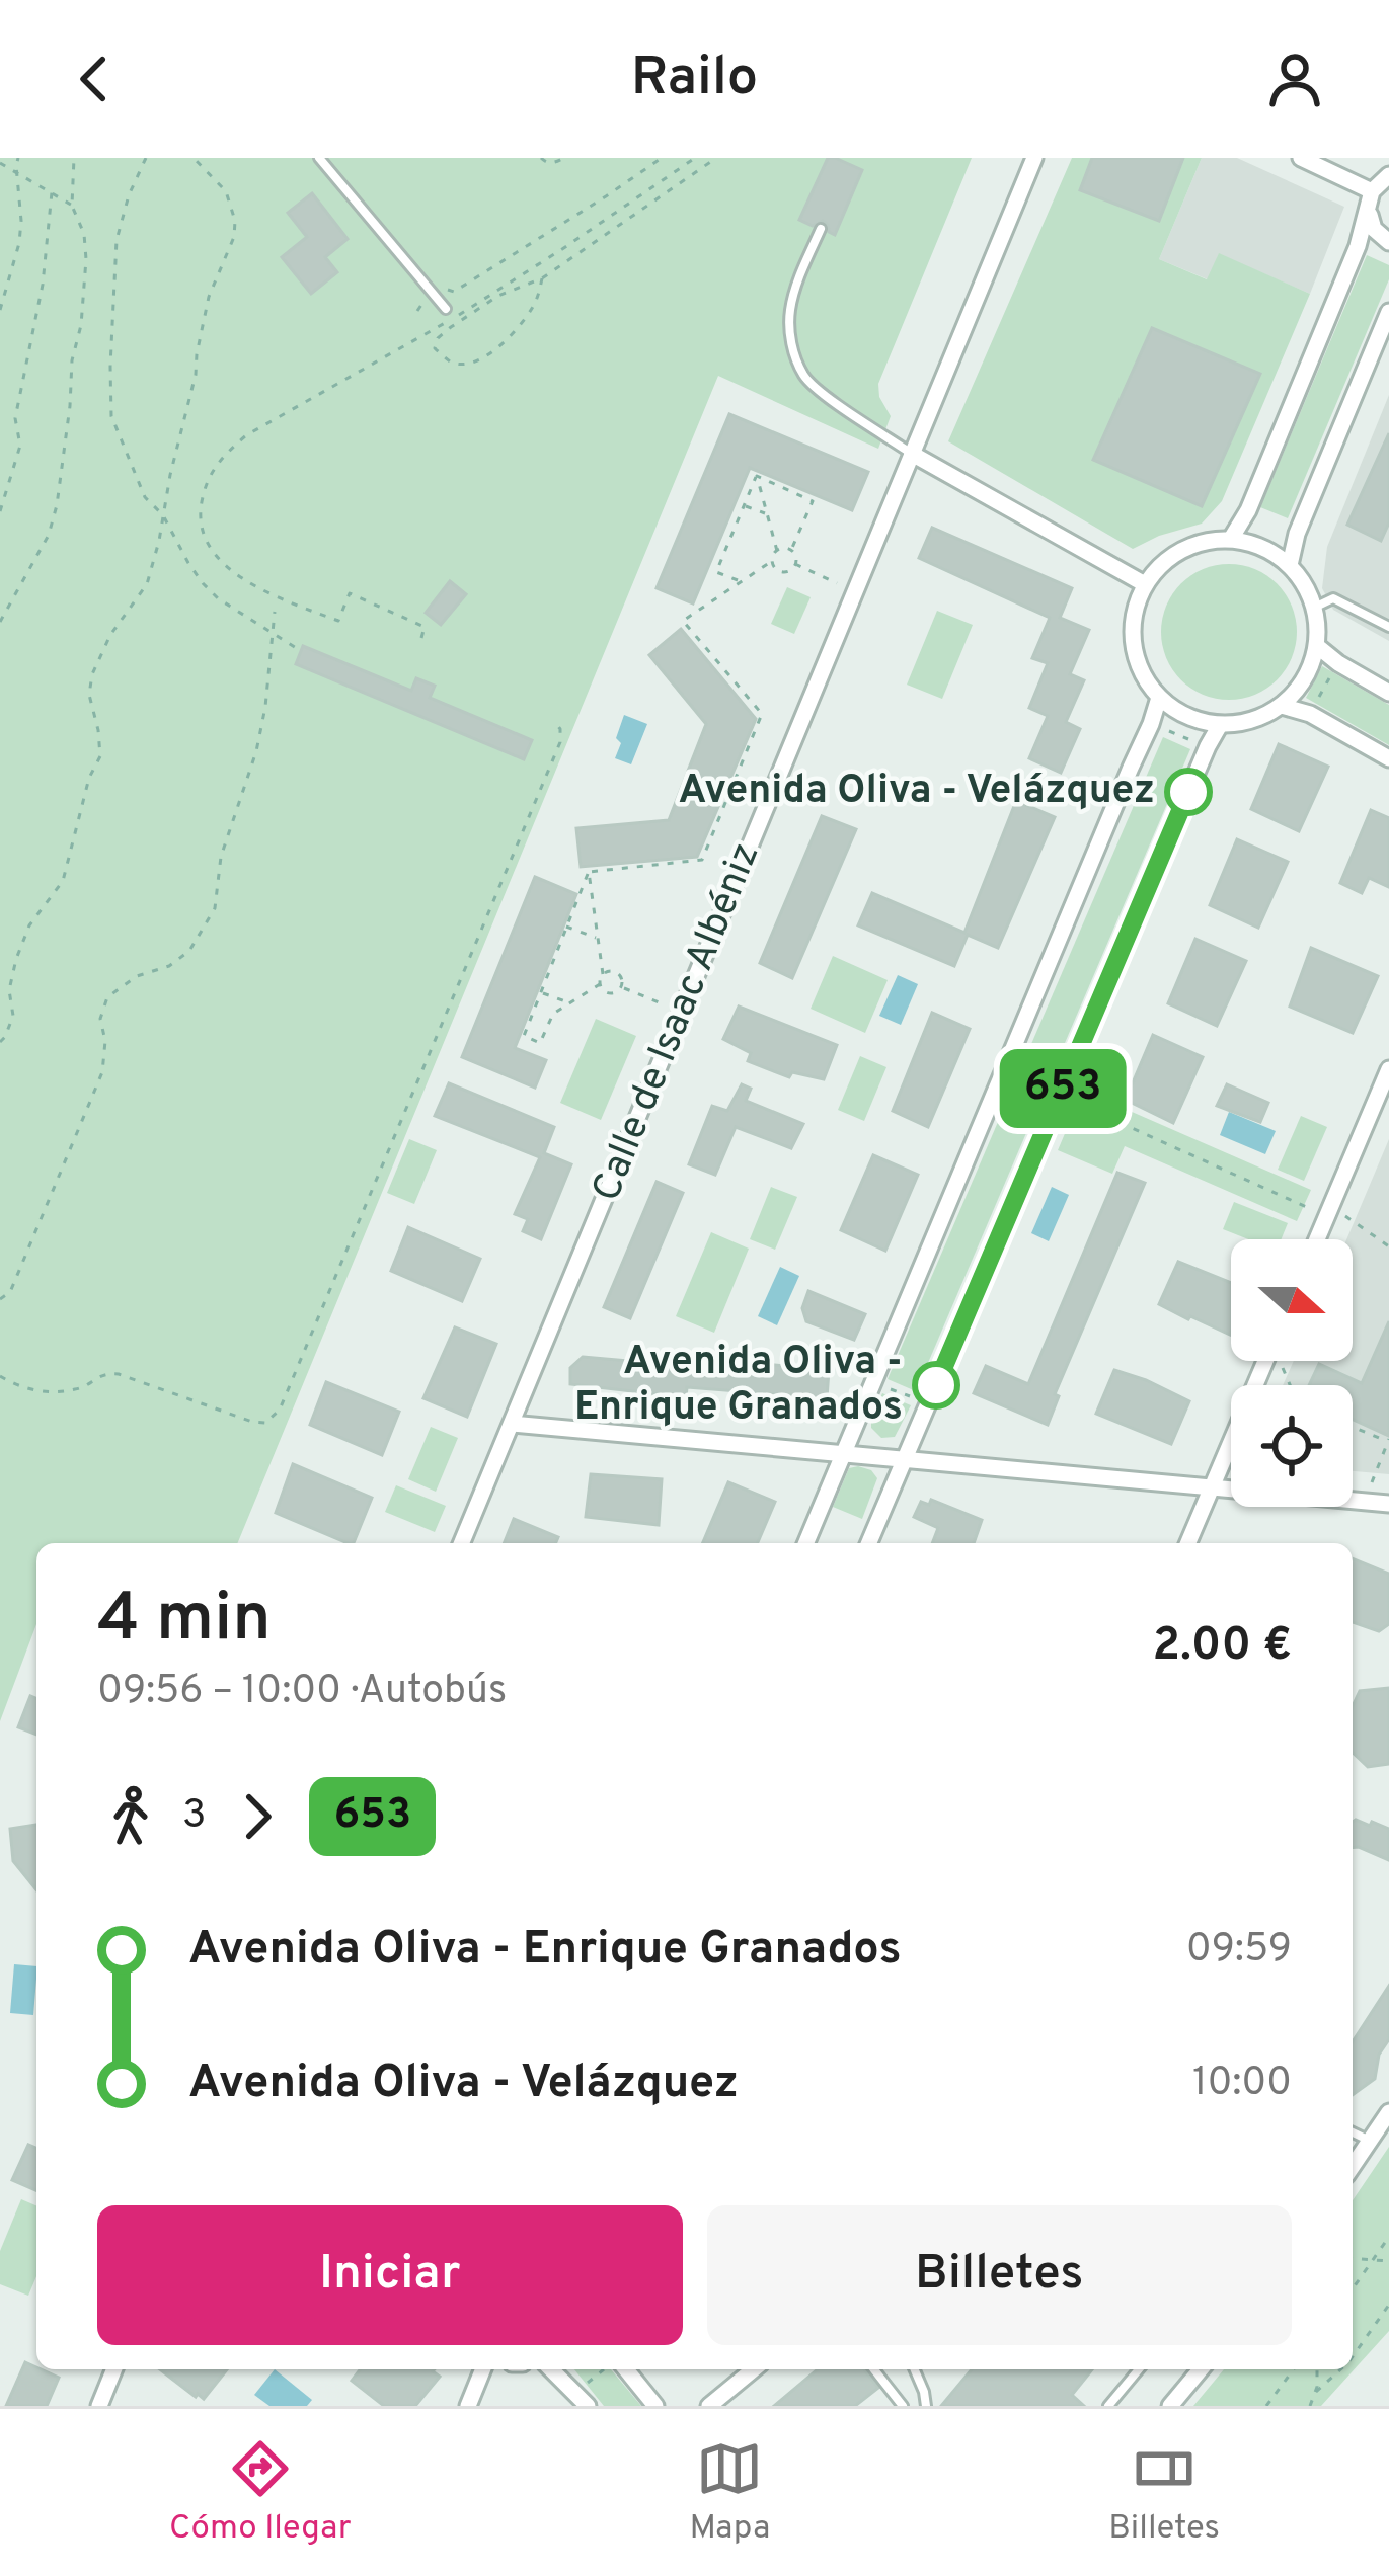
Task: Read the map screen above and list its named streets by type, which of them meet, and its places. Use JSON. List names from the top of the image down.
{
  "streets": {
    "street": ["Calle de Isaac Albéniz"]
  },
  "places": ["Avenida Oliva - Velázquez", "Avenida Oliva - Enrique Granados"],
  "lines": ["bus line 653"],
  "north": "right",
  "page": {
    "header": "Railo",
    "on_map": "653",
    "heading": ["4 min", "09:56 – 10:00 · Autobús", "2.00 €"],
    "legs": ["3", "653"],
    "list": [
      {
        "name": "Avenida Oliva - Enrique Granados",
        "value": "09:59"
      },
      {
        "name": "Avenida Oliva - Velázquez",
        "value": "10:00"
      }
    ],
    "buttons": ["Iniciar", "Billetes"],
    "tabs": ["Cómo llegar", "Mapa", "Billetes"]
  }
}
